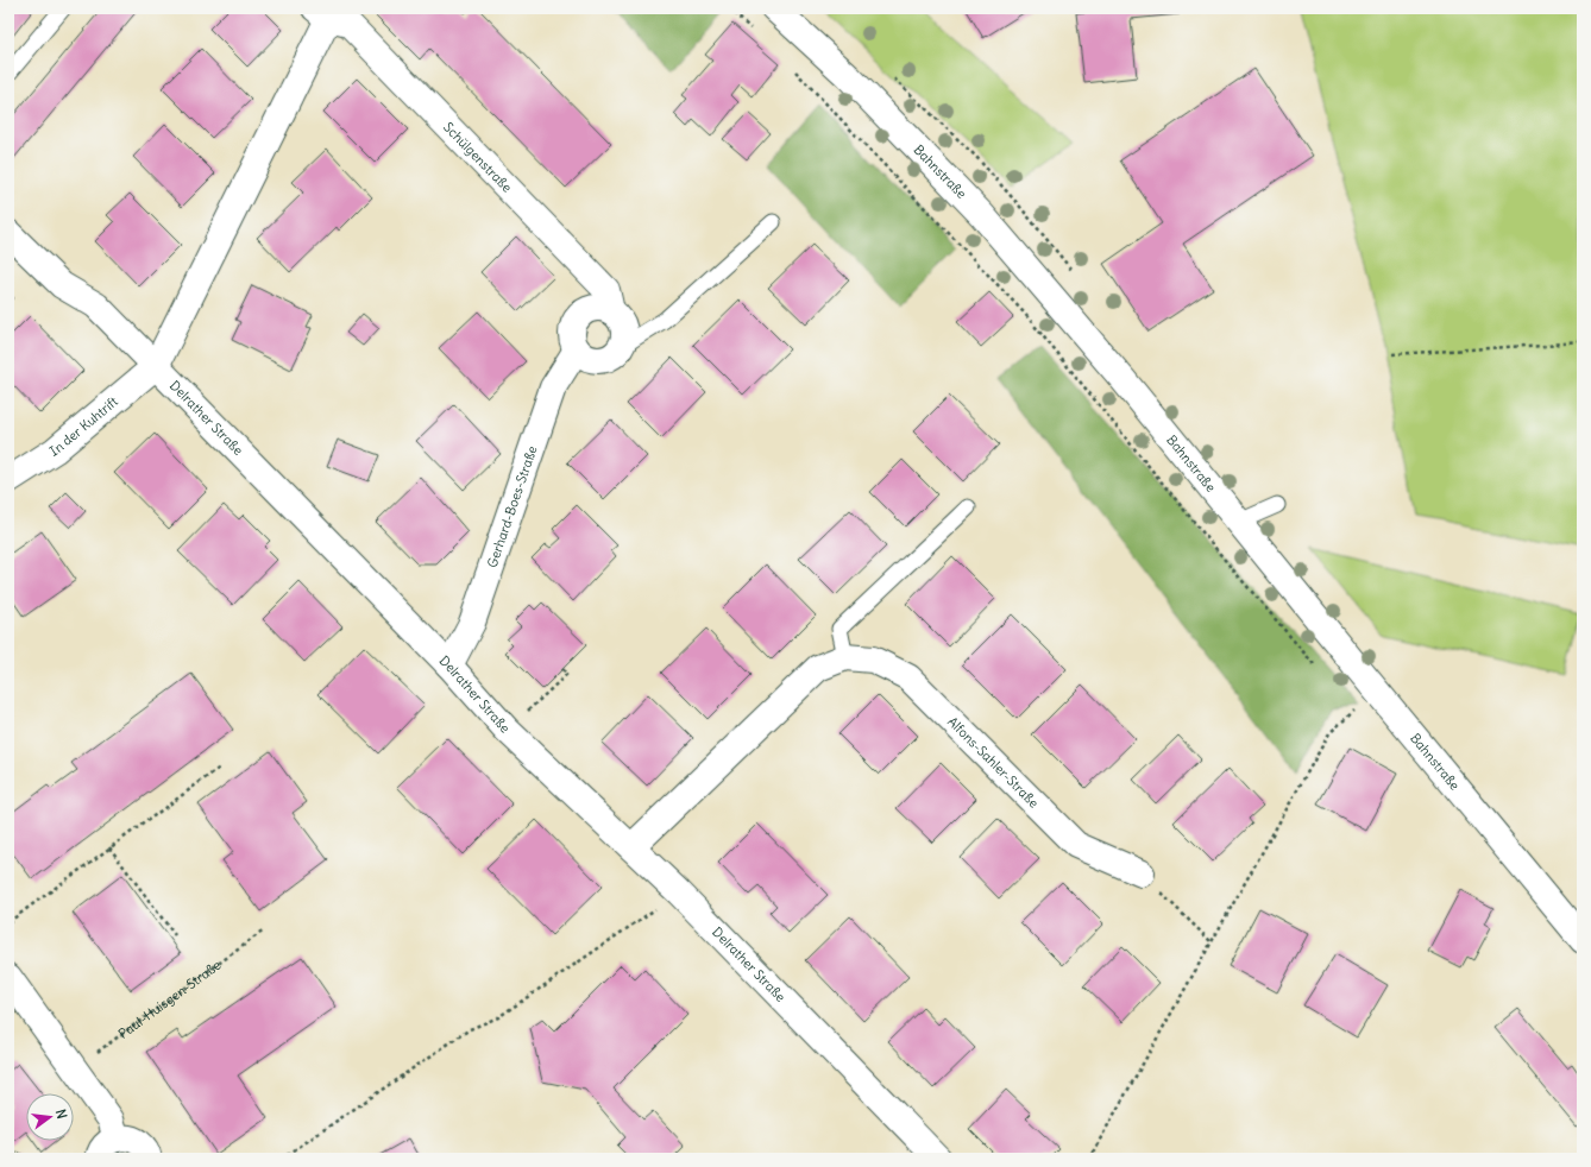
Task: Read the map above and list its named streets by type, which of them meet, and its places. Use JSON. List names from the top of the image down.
{
  "streets": {
    "street": [
      "Schülgenstraße",
      "Bahnstraße",
      "Delrather Straße",
      "In der Kuhtrift",
      "Gerhard-Boes-Straße",
      "Alfons-Sahler-Straße"
    ],
    "path": ["Paul-Huisgen-Straße"]
  },
  "crossings": [
    ["Schülgenstraße", "Delrather Straße"],
    ["Schülgenstraße", "In der Kuhtrift"],
    ["Schülgenstraße", "Gerhard-Boes-Straße"],
    ["Delrather Straße", "In der Kuhtrift"],
    ["Delrather Straße", "Gerhard-Boes-Straße"],
    ["Delrather Straße", "Alfons-Sahler-Straße"]
  ],
  "north": "right"
}
